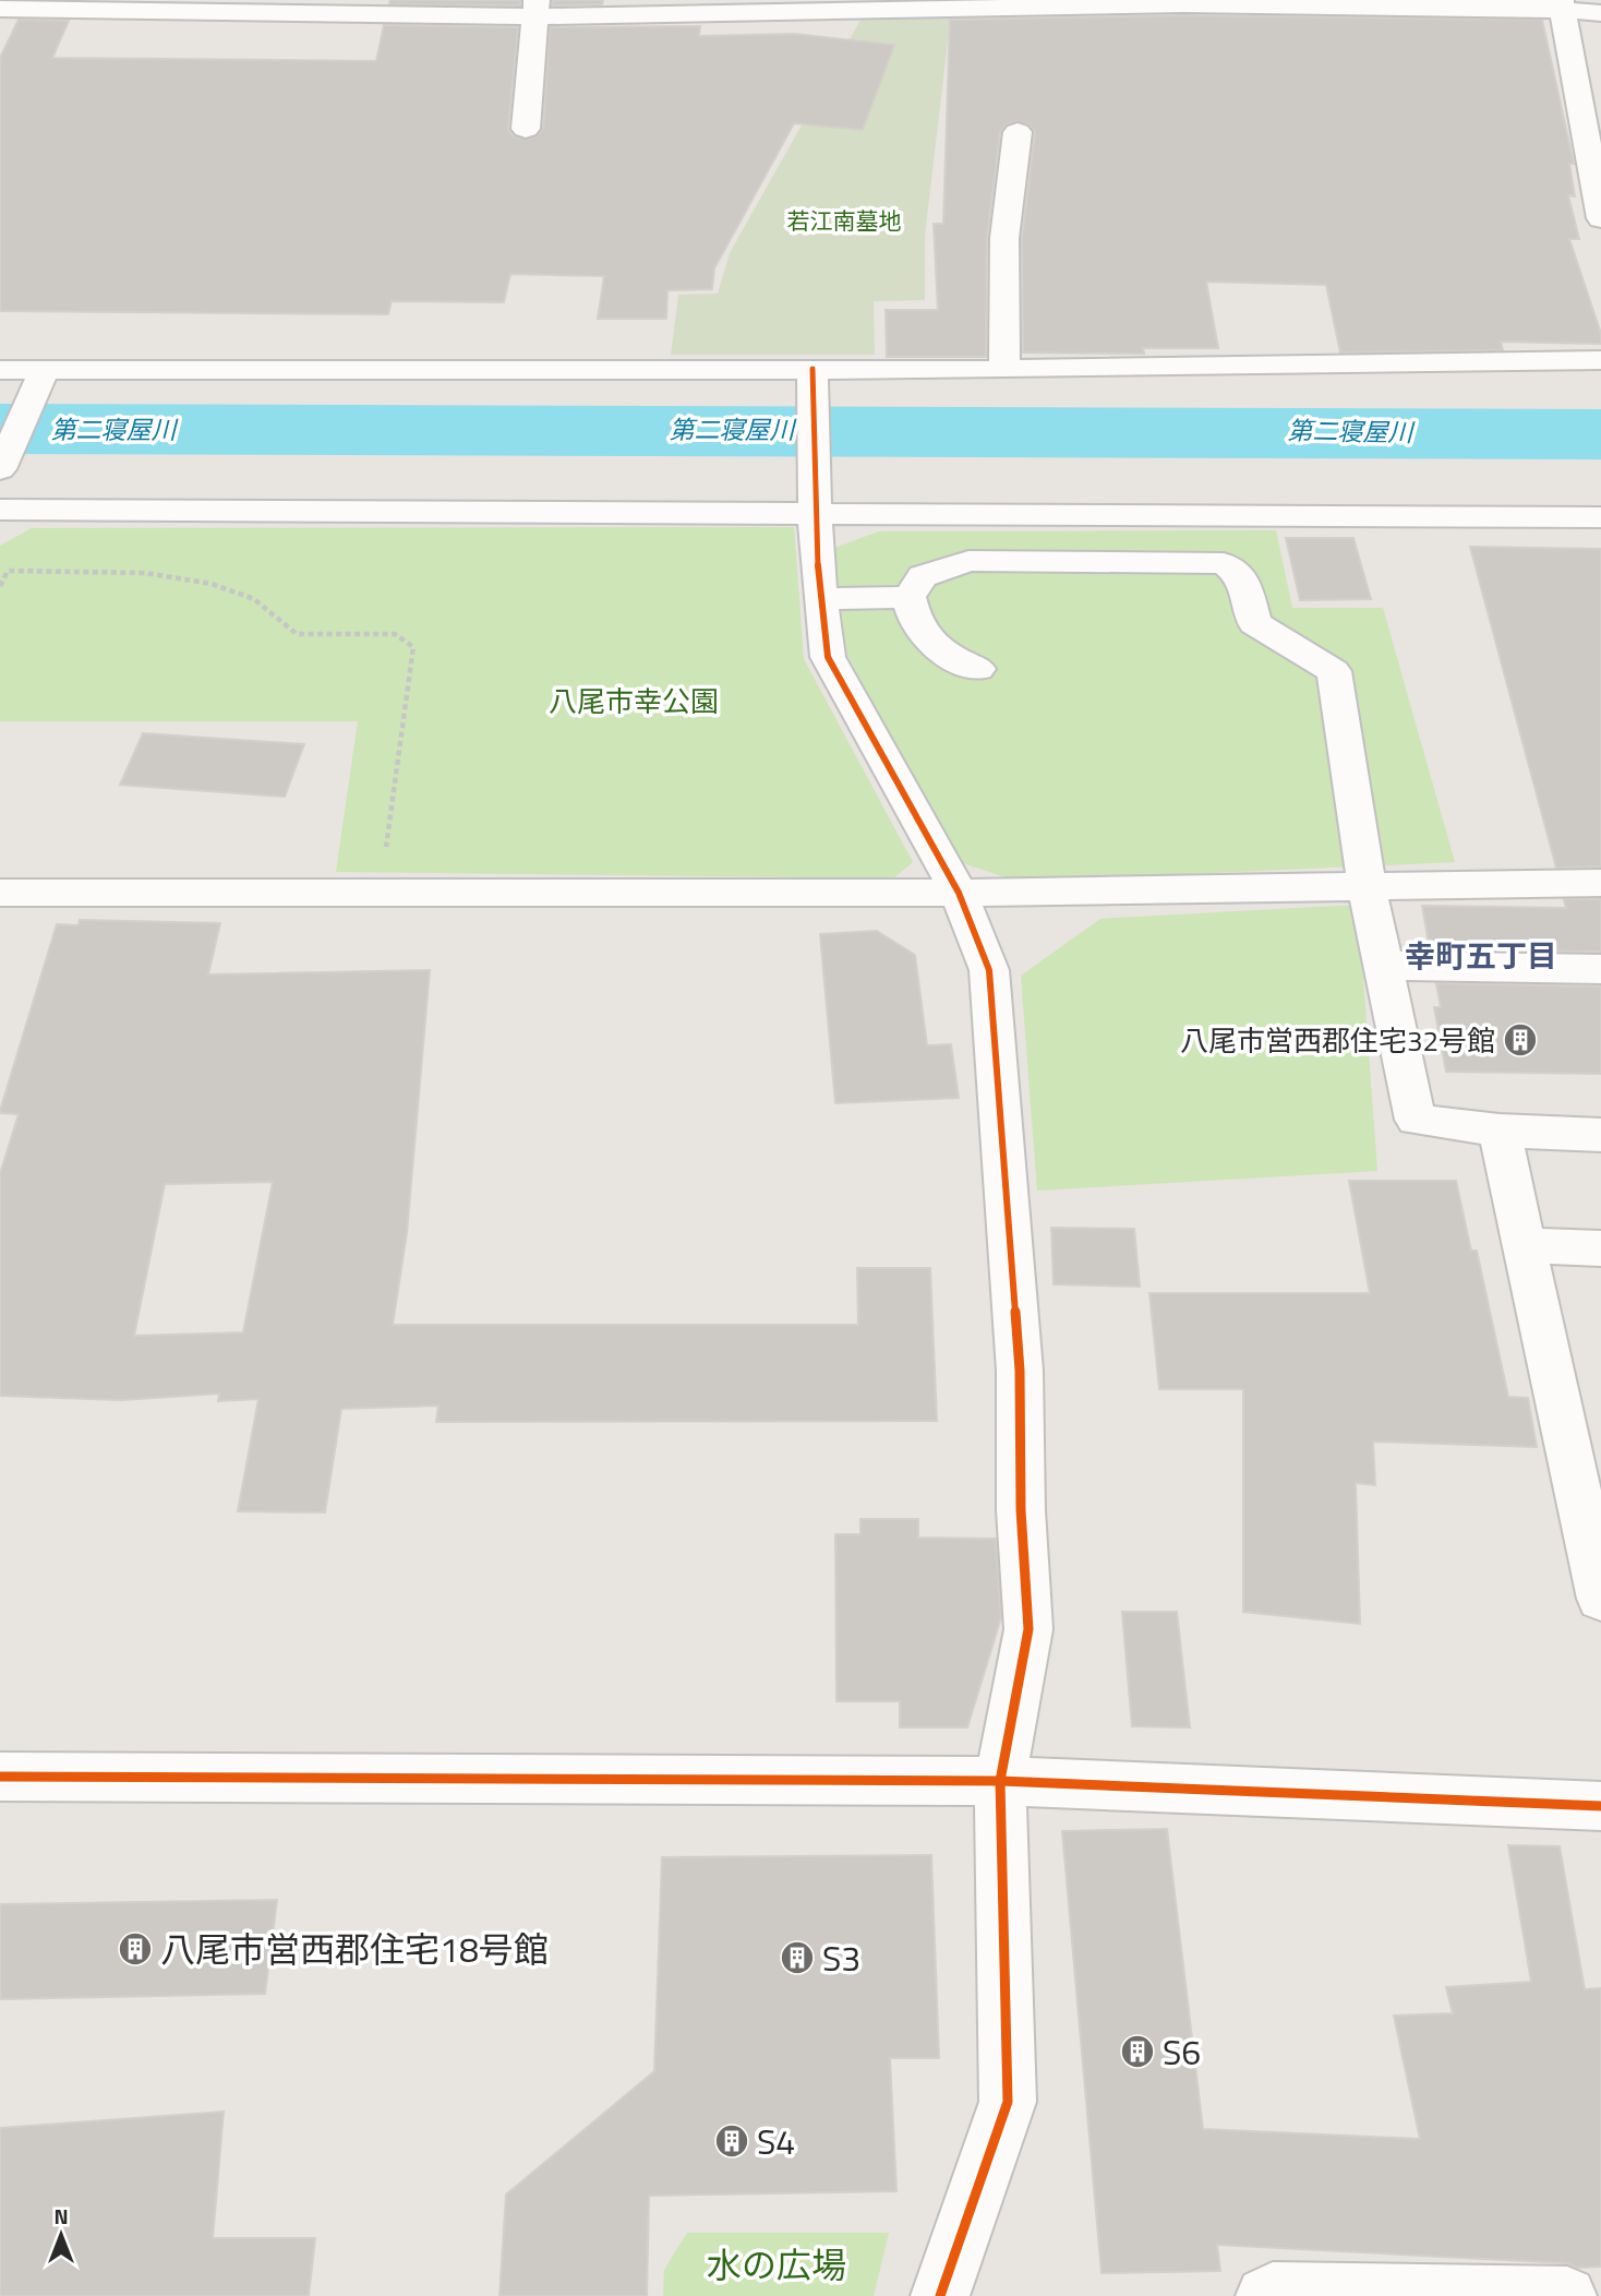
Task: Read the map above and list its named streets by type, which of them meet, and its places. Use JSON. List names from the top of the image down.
{
  "districts": ["幸町五丁目"],
  "water": ["第二寝屋川"],
  "parks": ["若江南墓地", "八尾市幸公園", "水の広場"],
  "places": {
    "building": [
      "八尾市営西郡住宅32号館",
      "八尾市営西郡住宅18号館",
      "S3",
      "S6",
      "S4"
    ]
  },
  "north": "top"
}
